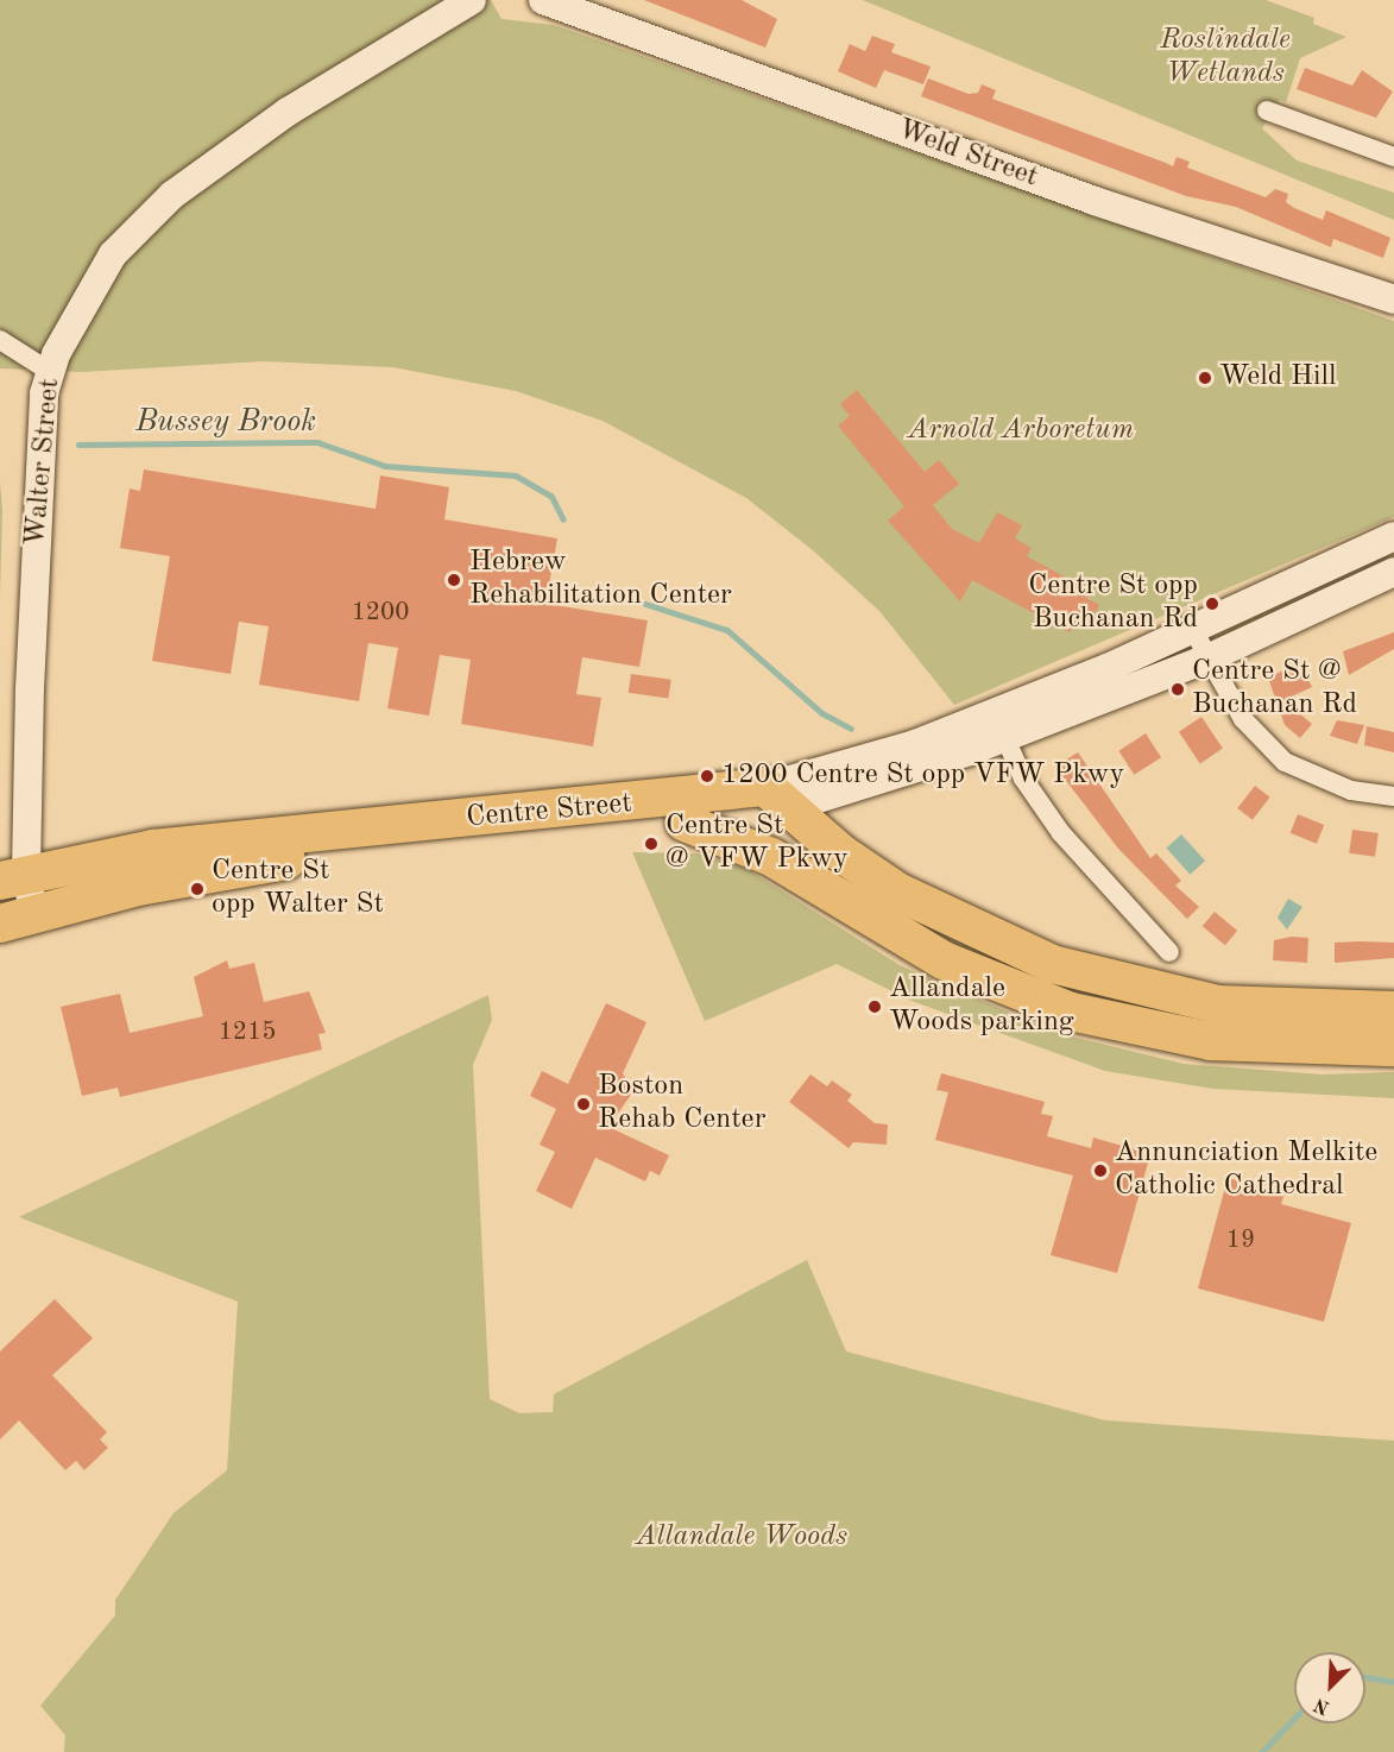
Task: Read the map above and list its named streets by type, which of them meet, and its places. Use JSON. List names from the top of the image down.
{
  "streets": {
    "highway": ["Centre Street"],
    "street": ["Weld Street", "Walter Street"]
  },
  "crossings": [
    ["Walter Street", "Centre Street"]
  ],
  "water": ["Bussey Brook"],
  "parks": ["Roslindale Wetlands", "Arnold Arboretum", "Allandale Woods"],
  "places": [
    "Weld Hill",
    "Hebrew Rehabilitation Center",
    "Centre St opp Buchanan Rd",
    "Centre St @ Buchanan Rd",
    "1200 Centre St opp VFW Pkwy",
    "Centre St @ VFW Pkwy",
    "Centre St opp Walter St",
    "Allandale Woods parking",
    "Boston Rehab Center",
    "Annunciation Melkite Catholic Cathedral"
  ],
  "house_numbers": ["1200", "1215", "19"],
  "north": "bottom left"
}
